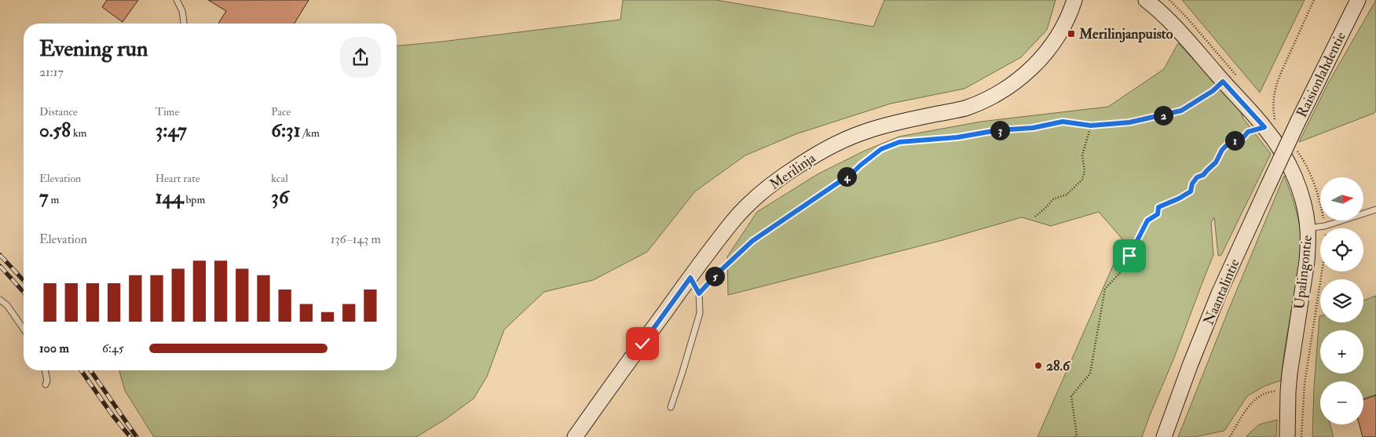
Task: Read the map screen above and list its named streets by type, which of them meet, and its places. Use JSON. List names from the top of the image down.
{
  "streets": {
    "street": [
      "Raisionlahdentie",
      "Merilinja",
      "Upalingontie",
      "Naantalintie"
    ]
  },
  "crossings": [
    ["Raisionlahdentie", "Naantalintie"]
  ],
  "places": {
    "transit": ["Merilinjanpuisto"],
    "other": ["28.6"]
  },
  "north": "right",
  "page": {
    "heading": ["Evening run", "21:17"],
    "stats": [
      ["Distance", "0.58 km"],
      ["Time", "3:47"],
      ["Pace", "6:31 /km"],
      ["Elevation", "7 m"],
      ["Heart rate", "144 bpm"],
      ["kcal", "36"]
    ],
    "pins": [
      "2",
      "3",
      "1",
      "4",
      "5"
    ],
    "map_buttons": ["+", "−"],
    "chart": ["Elevation", "136–143 m"],
    "list": [
      {
        "name": "100 m",
        "note": "6:45"
      }
    ]
  }
}
